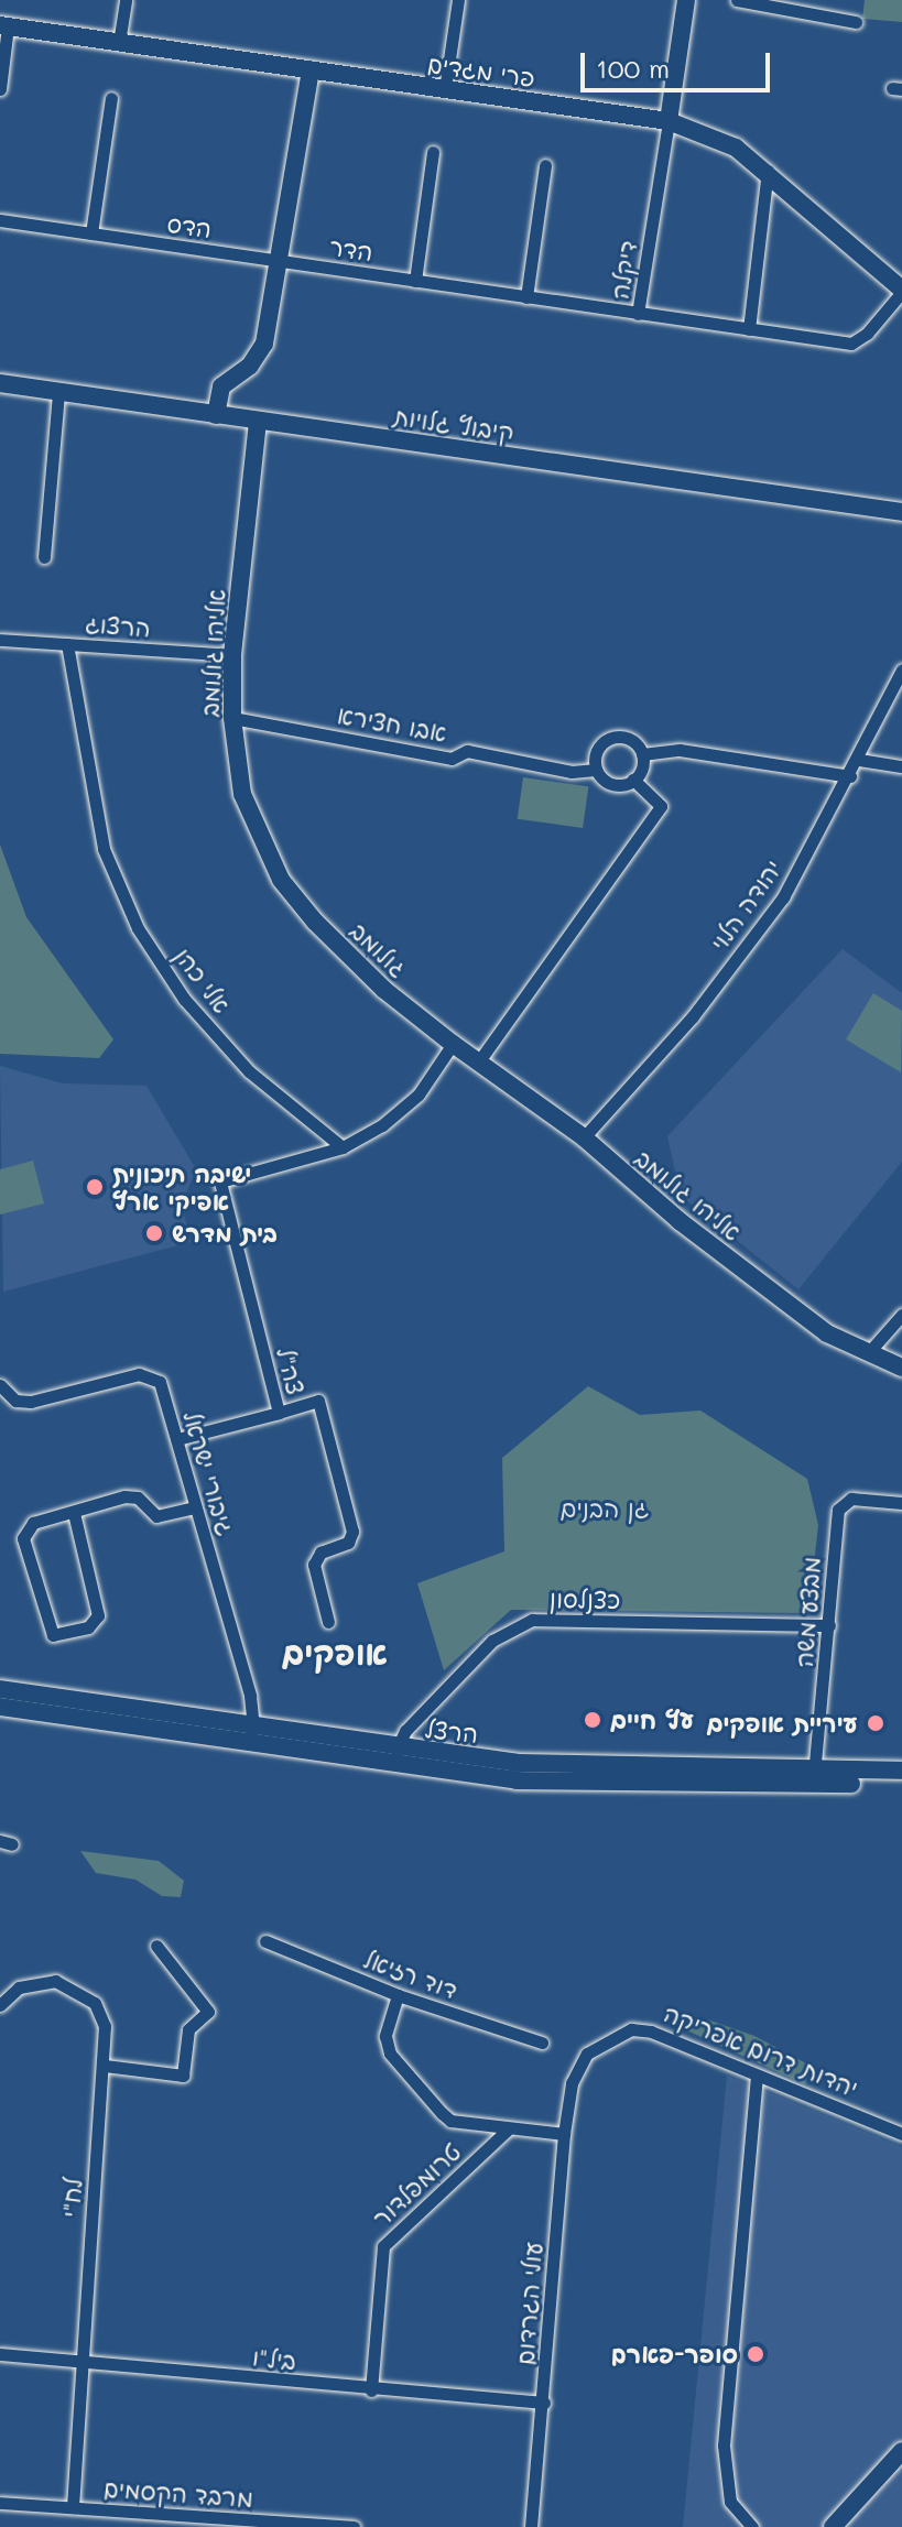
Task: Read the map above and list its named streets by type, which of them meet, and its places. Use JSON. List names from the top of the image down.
{
  "streets": {
    "street": [
      "פרי מגדים",
      "הדס",
      "הדר",
      "דיקלה",
      "קיבוץ גלויות",
      "הרצוג",
      "אליהו גולומב",
      "אבו חצירא",
      "יהודה הלוי",
      "גולומב",
      "אלי כהן",
      "צה\"ל",
      "גיבורי ישראל",
      "כצנלסון",
      "מבצע משה",
      "הרצל",
      "דוד רזיאל",
      "יהדות דרום אפריקה",
      "טרומפלדור",
      "לח\"י",
      "עולי הגרדום",
      "ביל\"ו",
      "מרבד הקסמים"
    ]
  },
  "crossings": [
    ["פרי מגדים", "דיקלה"],
    ["הדס", "הדר"],
    ["הדר", "דיקלה"],
    ["קיבוץ גלויות", "אליהו גולומב"],
    ["הרצוג", "אליהו גולומב"],
    ["הרצוג", "אלי כהן"],
    ["אליהו גולומב", "אבו חצירא"],
    ["אליהו גולומב", "יהודה הלוי"],
    ["אליהו גולומב", "גולומב"],
    ["אלי כהן", "צה\"ל"],
    ["גיבורי ישראל", "הרצל"],
    ["כצנלסון", "מבצע משה"],
    ["כצנלסון", "הרצל"],
    ["מבצע משה", "הרצל"],
    ["יהדות דרום אפריקה", "עולי הגרדום"],
    ["טרומפלדור", "ביל\"ו"],
    ["לח\"י", "ביל\"ו"],
    ["לח\"י", "מרבד הקסמים"],
    ["עולי הגרדום", "ביל\"ו"]
  ],
  "districts": ["אופקים"],
  "parks": ["גן הבנים"],
  "places": [
    "ישיבה תיכונית אפיקי ארץ",
    "בית מדרש",
    "עץ חיים",
    "עיריית אופקים",
    "סופר-פארם"
  ],
  "scale_bar": "100 m"
}
